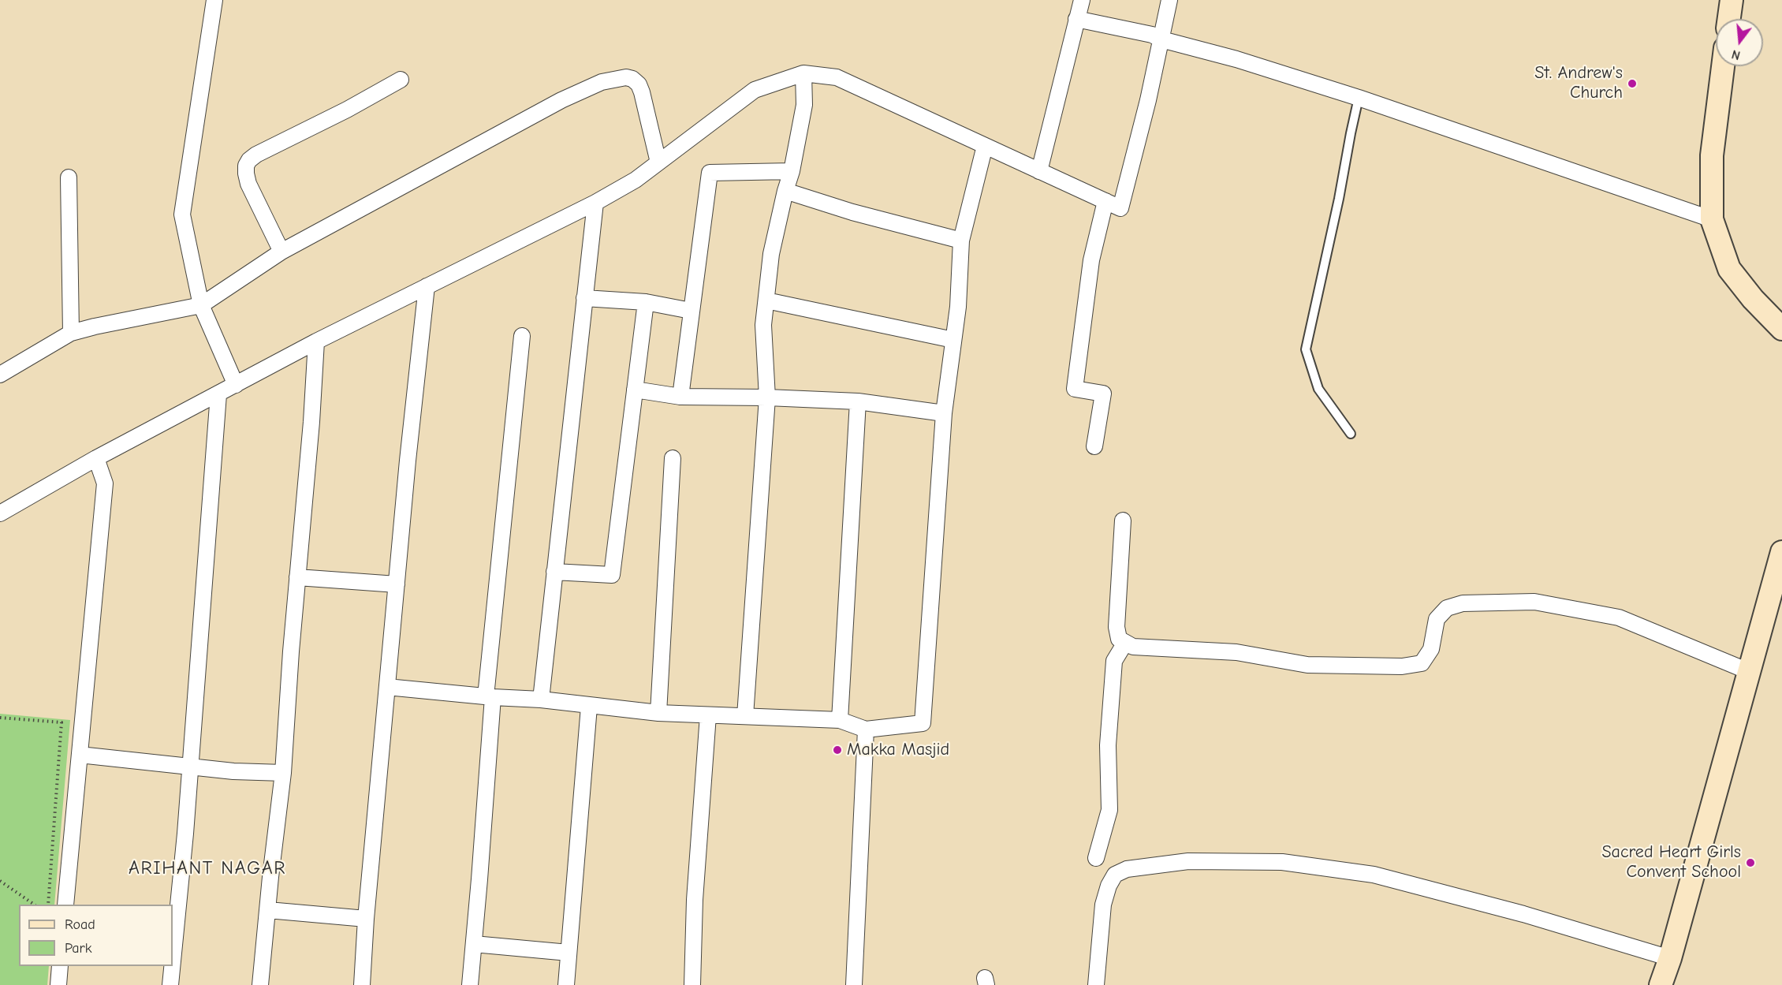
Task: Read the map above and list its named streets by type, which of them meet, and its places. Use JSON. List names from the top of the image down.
{
  "districts": ["ARIHANT NAGAR"],
  "places": ["St. Andrew's Church", "Makka Masjid", "Sacred Heart Girls Convent School"],
  "legend": ["Road", "Park"],
  "north": "bottom"
}
